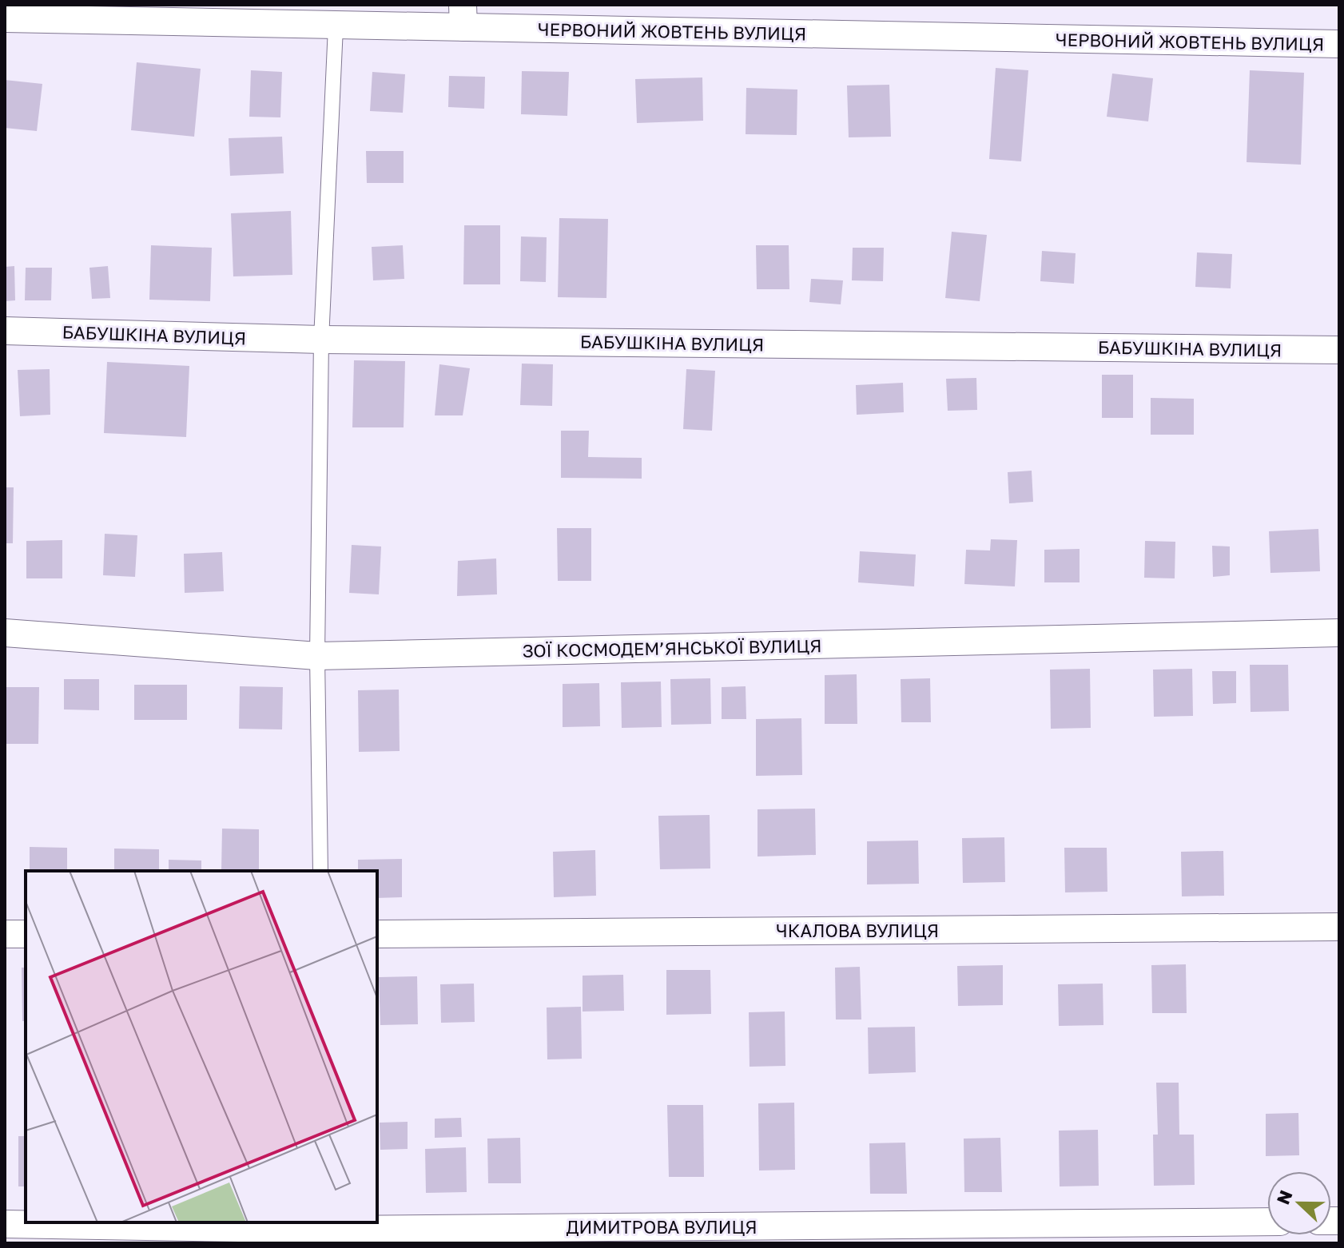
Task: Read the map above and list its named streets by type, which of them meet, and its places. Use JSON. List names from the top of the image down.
{
  "streets": {
    "street": [
      "ЧЕРВОНИЙ ЖОВТЕНЬ ВУЛИЦЯ",
      "БАБУШКІНА ВУЛИЦЯ",
      "ЗОЇ КОСМОДЕМ’ЯНСЬКОЇ ВУЛИЦЯ",
      "ЧКАЛОВА ВУЛИЦЯ",
      "ДИМИТРОВА ВУЛИЦЯ"
    ]
  },
  "north": "left"
}
